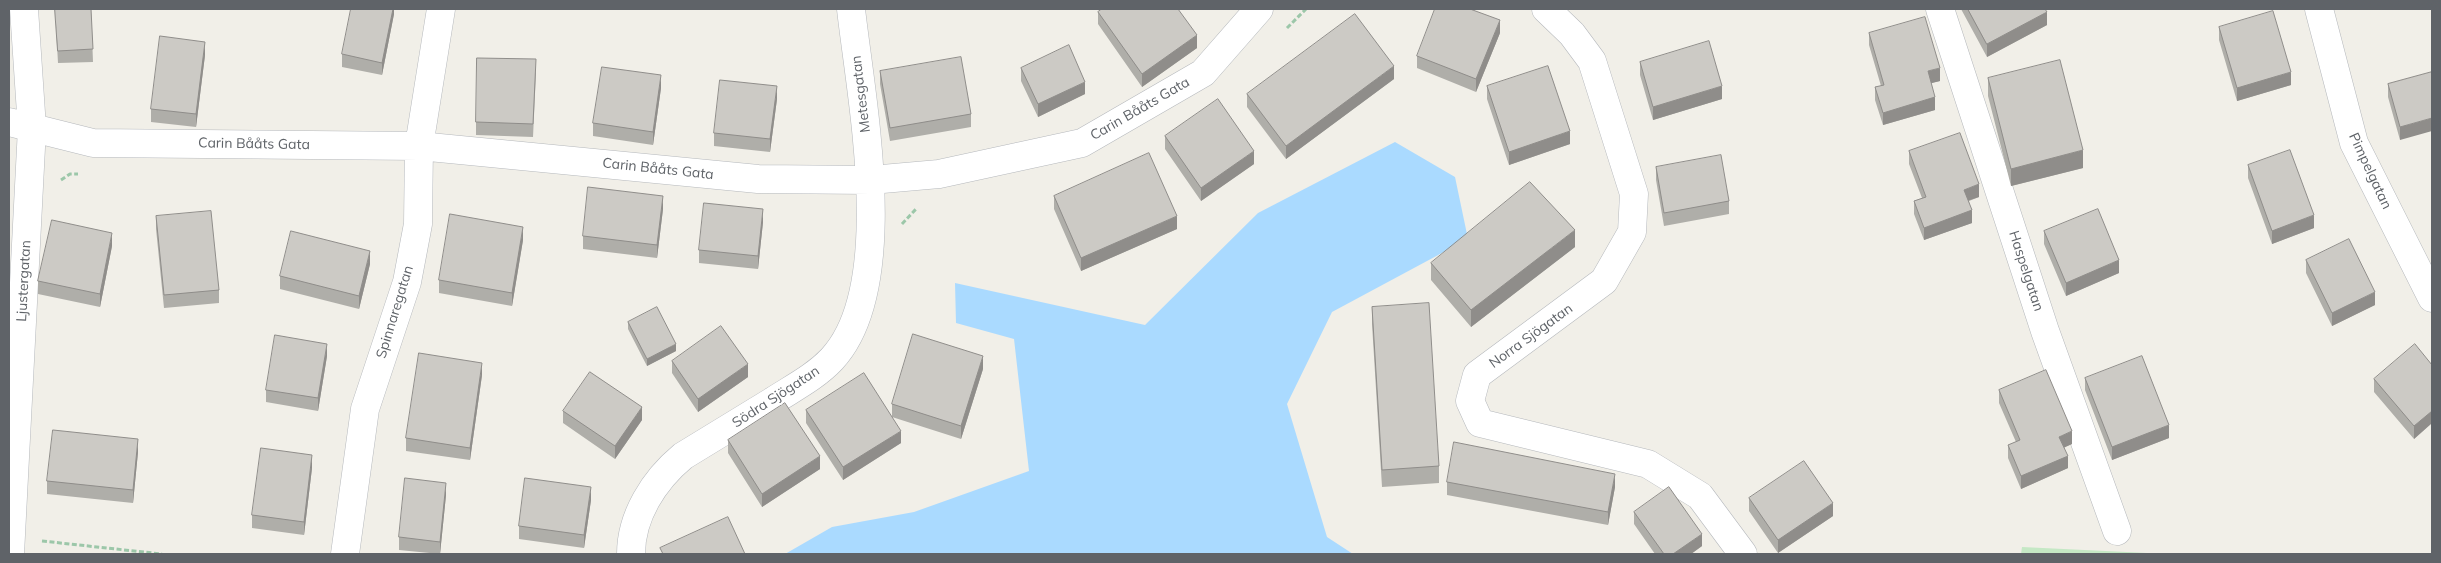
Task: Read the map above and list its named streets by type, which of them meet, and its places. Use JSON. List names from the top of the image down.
{
  "streets": {
    "street": [
      "Metesgatan",
      "Carin Bååts Gata",
      "Pimpelgatan",
      "Haspelgatan",
      "Ljustergatan",
      "Spinnaregatan",
      "Norra Sjögatan",
      "Södra Sjögatan"
    ]
  },
  "crossings": [
    ["Metesgatan", "Carin Bååts Gata"],
    ["Metesgatan", "Södra Sjögatan"],
    ["Carin Bååts Gata", "Ljustergatan"],
    ["Carin Bååts Gata", "Spinnaregatan"],
    ["Carin Bååts Gata", "Södra Sjögatan"]
  ]
}
